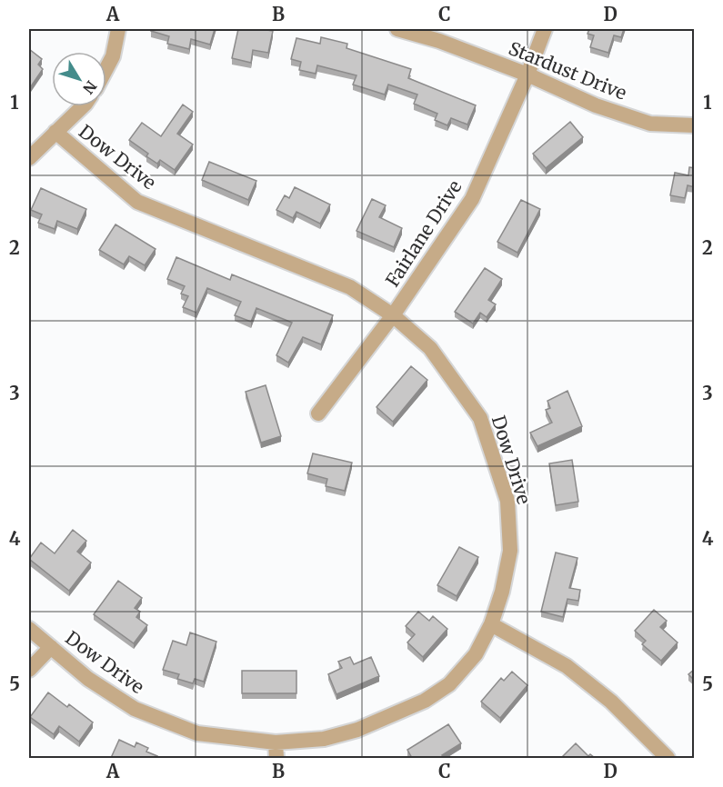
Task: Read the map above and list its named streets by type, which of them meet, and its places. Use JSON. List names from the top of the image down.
{
  "streets": {
    "street": ["Stardust Drive", "Dow Drive", "Fairlane Drive"]
  },
  "crossings": [
    ["Stardust Drive", "Fairlane Drive"],
    ["Dow Drive", "Fairlane Drive"]
  ],
  "north": "bottom right",
  "grid": {
    "columns": [
      "A",
      "B",
      "C",
      "D"
    ],
    "rows": [
      "1",
      "2",
      "3",
      "4",
      "5"
    ]
  }
}
